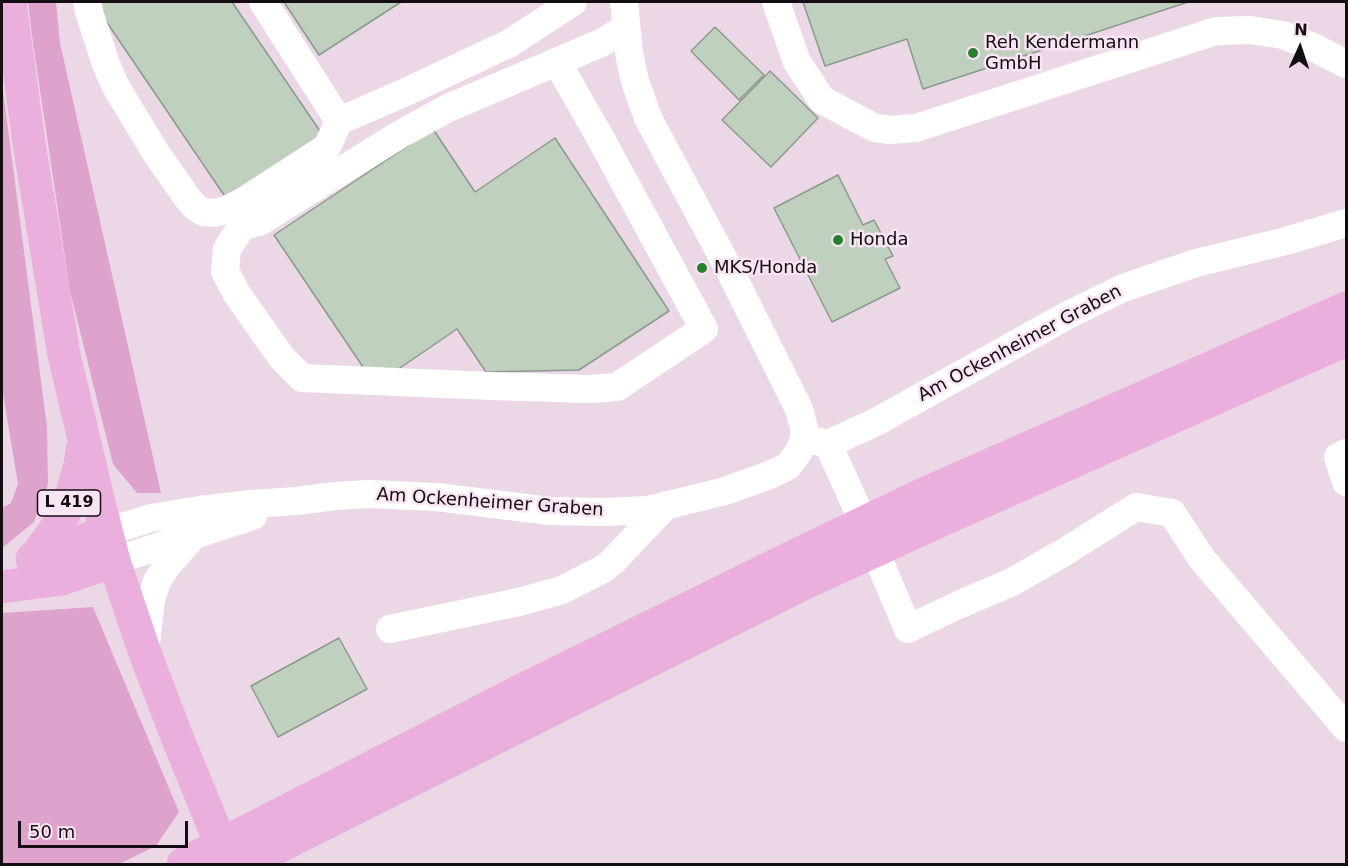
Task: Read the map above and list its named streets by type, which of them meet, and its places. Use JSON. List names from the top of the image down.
{
  "streets": {
    "main road": ["L 419"],
    "street": ["Am Ockenheimer Graben"]
  },
  "crossings": [
    ["Am Ockenheimer Graben", "L 419"]
  ],
  "places": ["Reh Kendermann GmbH", "Honda", "MKS/Honda"],
  "scale_bar": "50 m",
  "north": "top"
}
